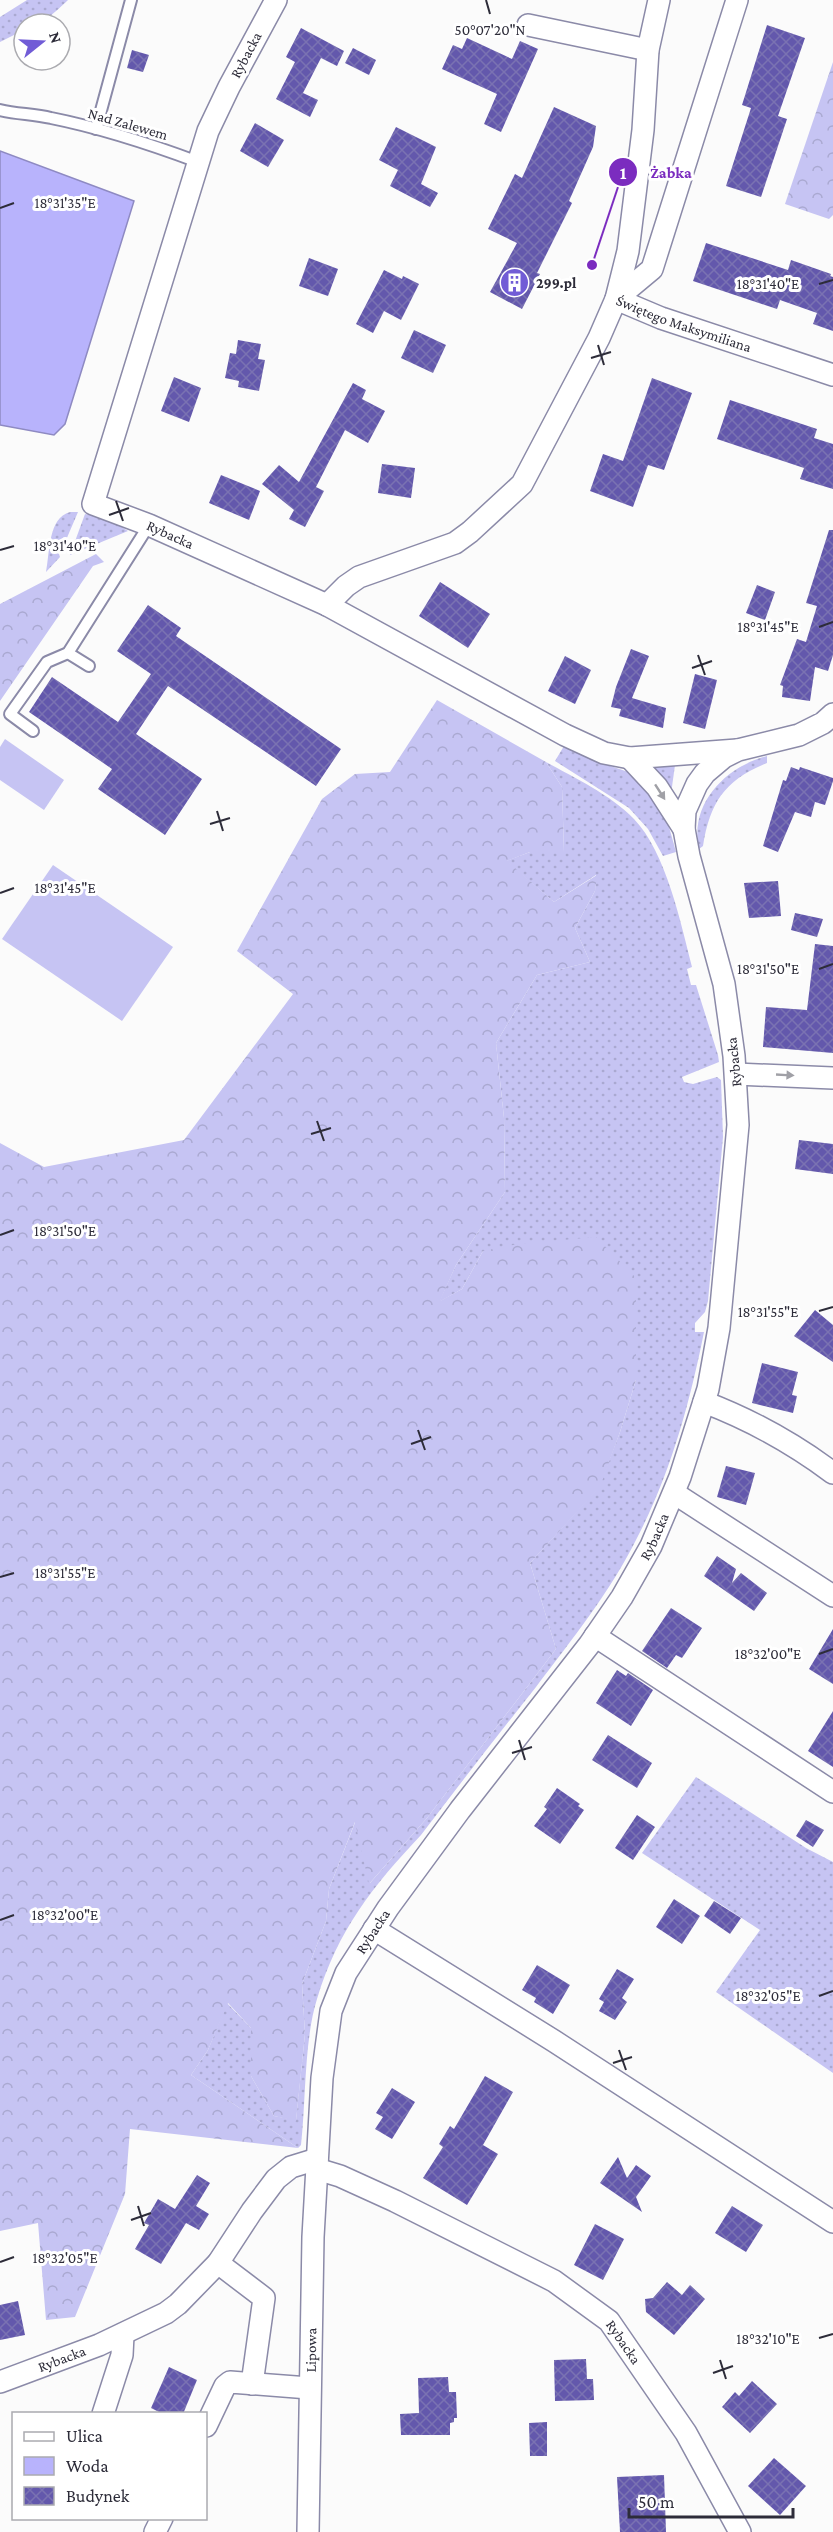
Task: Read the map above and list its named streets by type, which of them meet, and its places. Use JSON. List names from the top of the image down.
{
  "streets": {
    "street": ["Rybacka", "Świętego Maksymiliana", "Lipowa"],
    "lane": ["Nad Zalewem"]
  },
  "crossings": [
    ["Rybacka", "Nad Zalewem"],
    ["Rybacka", "Lipowa"]
  ],
  "places": {
    "other": ["Żabka"],
    "building": ["299.pl"]
  },
  "legend": ["Ulica", "Woda", "Budynek"],
  "scale_bar": "50 m",
  "north": "right",
  "coordinates": [
    "50°07'20\"N",
    "18°31'35\"E",
    "18°31'40\"E",
    "18°31'45\"E",
    "18°31'50\"E",
    "18°31'55\"E",
    "18°32'00\"E",
    "18°32'05\"E",
    "18°32'10\"E"
  ]
}
